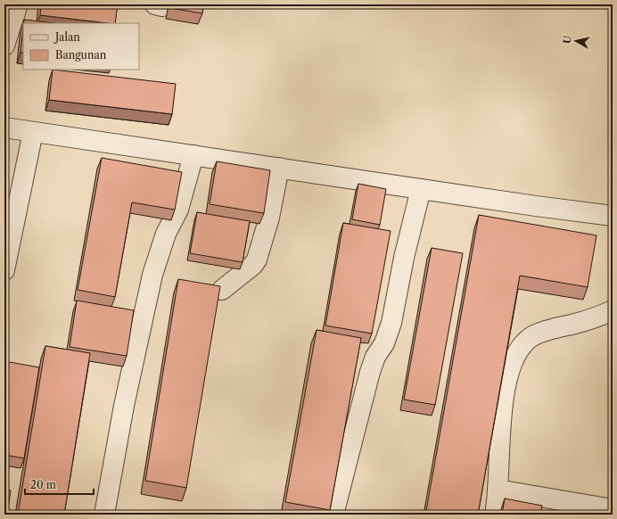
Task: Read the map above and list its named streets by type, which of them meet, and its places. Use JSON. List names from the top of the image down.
{
  "legend": ["Jalan", "Bangunan"],
  "scale_bar": "20 m",
  "north": "left"
}
